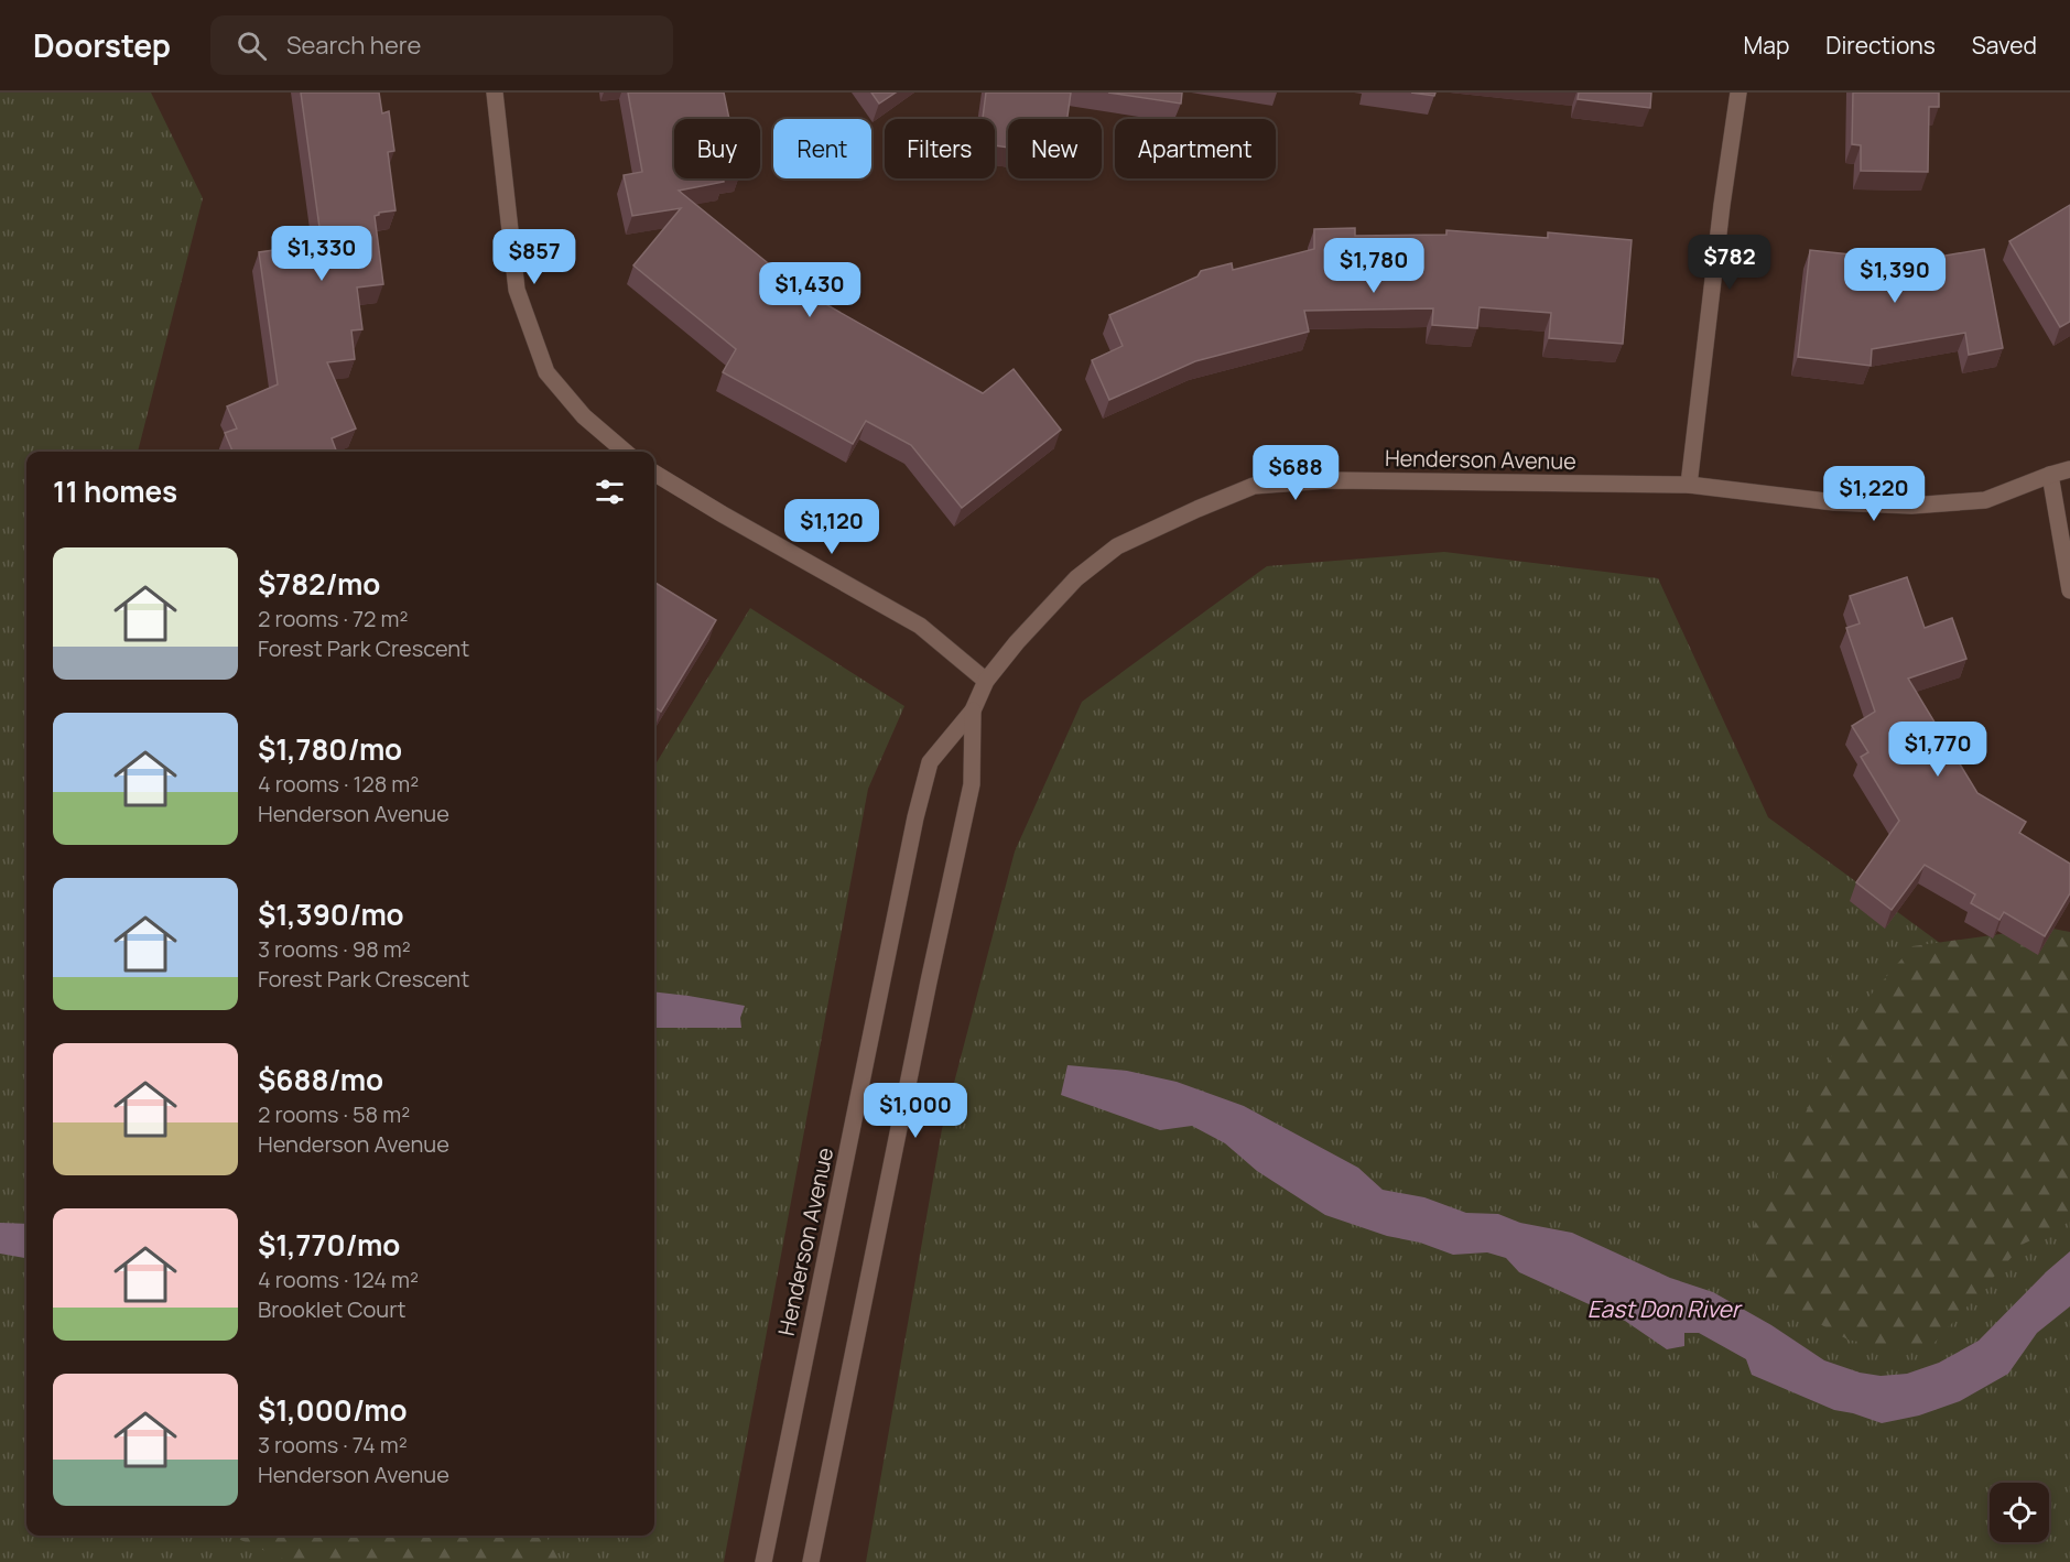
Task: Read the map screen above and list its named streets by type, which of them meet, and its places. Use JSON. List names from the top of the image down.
{
  "streets": {
    "street": ["Henderson Avenue"]
  },
  "water": ["East Don River"],
  "page": {
    "header": "Doorstep",
    "search": "Search here",
    "nav": ["Map", "Directions", "Saved"],
    "chip": [
      "Buy",
      "Rent",
      "Filters",
      "New",
      "Apartment"
    ],
    "price": [
      "$1,330",
      "$857",
      "$782",
      "$1,780",
      "$1,390",
      "$1,430",
      "$688",
      "$1,220",
      "$1,120",
      "$1,770",
      "$1,000"
    ],
    "heading": "11 homes",
    "list": [
      {
        "name": "$782/mo",
        "note": "2 rooms · 72 m² · Forest Park Crescent"
      },
      {
        "name": "$1,780/mo",
        "note": "4 rooms · 128 m² · Henderson Avenue"
      },
      {
        "name": "$1,390/mo",
        "note": "3 rooms · 98 m² · Forest Park Crescent"
      },
      {
        "name": "$688/mo",
        "note": "2 rooms · 58 m² · Henderson Avenue"
      },
      {
        "name": "$1,770/mo",
        "note": "4 rooms · 124 m² · Brooklet Court"
      },
      {
        "name": "$1,000/mo",
        "note": "3 rooms · 74 m² · Henderson Avenue"
      }
    ]
  }
}
